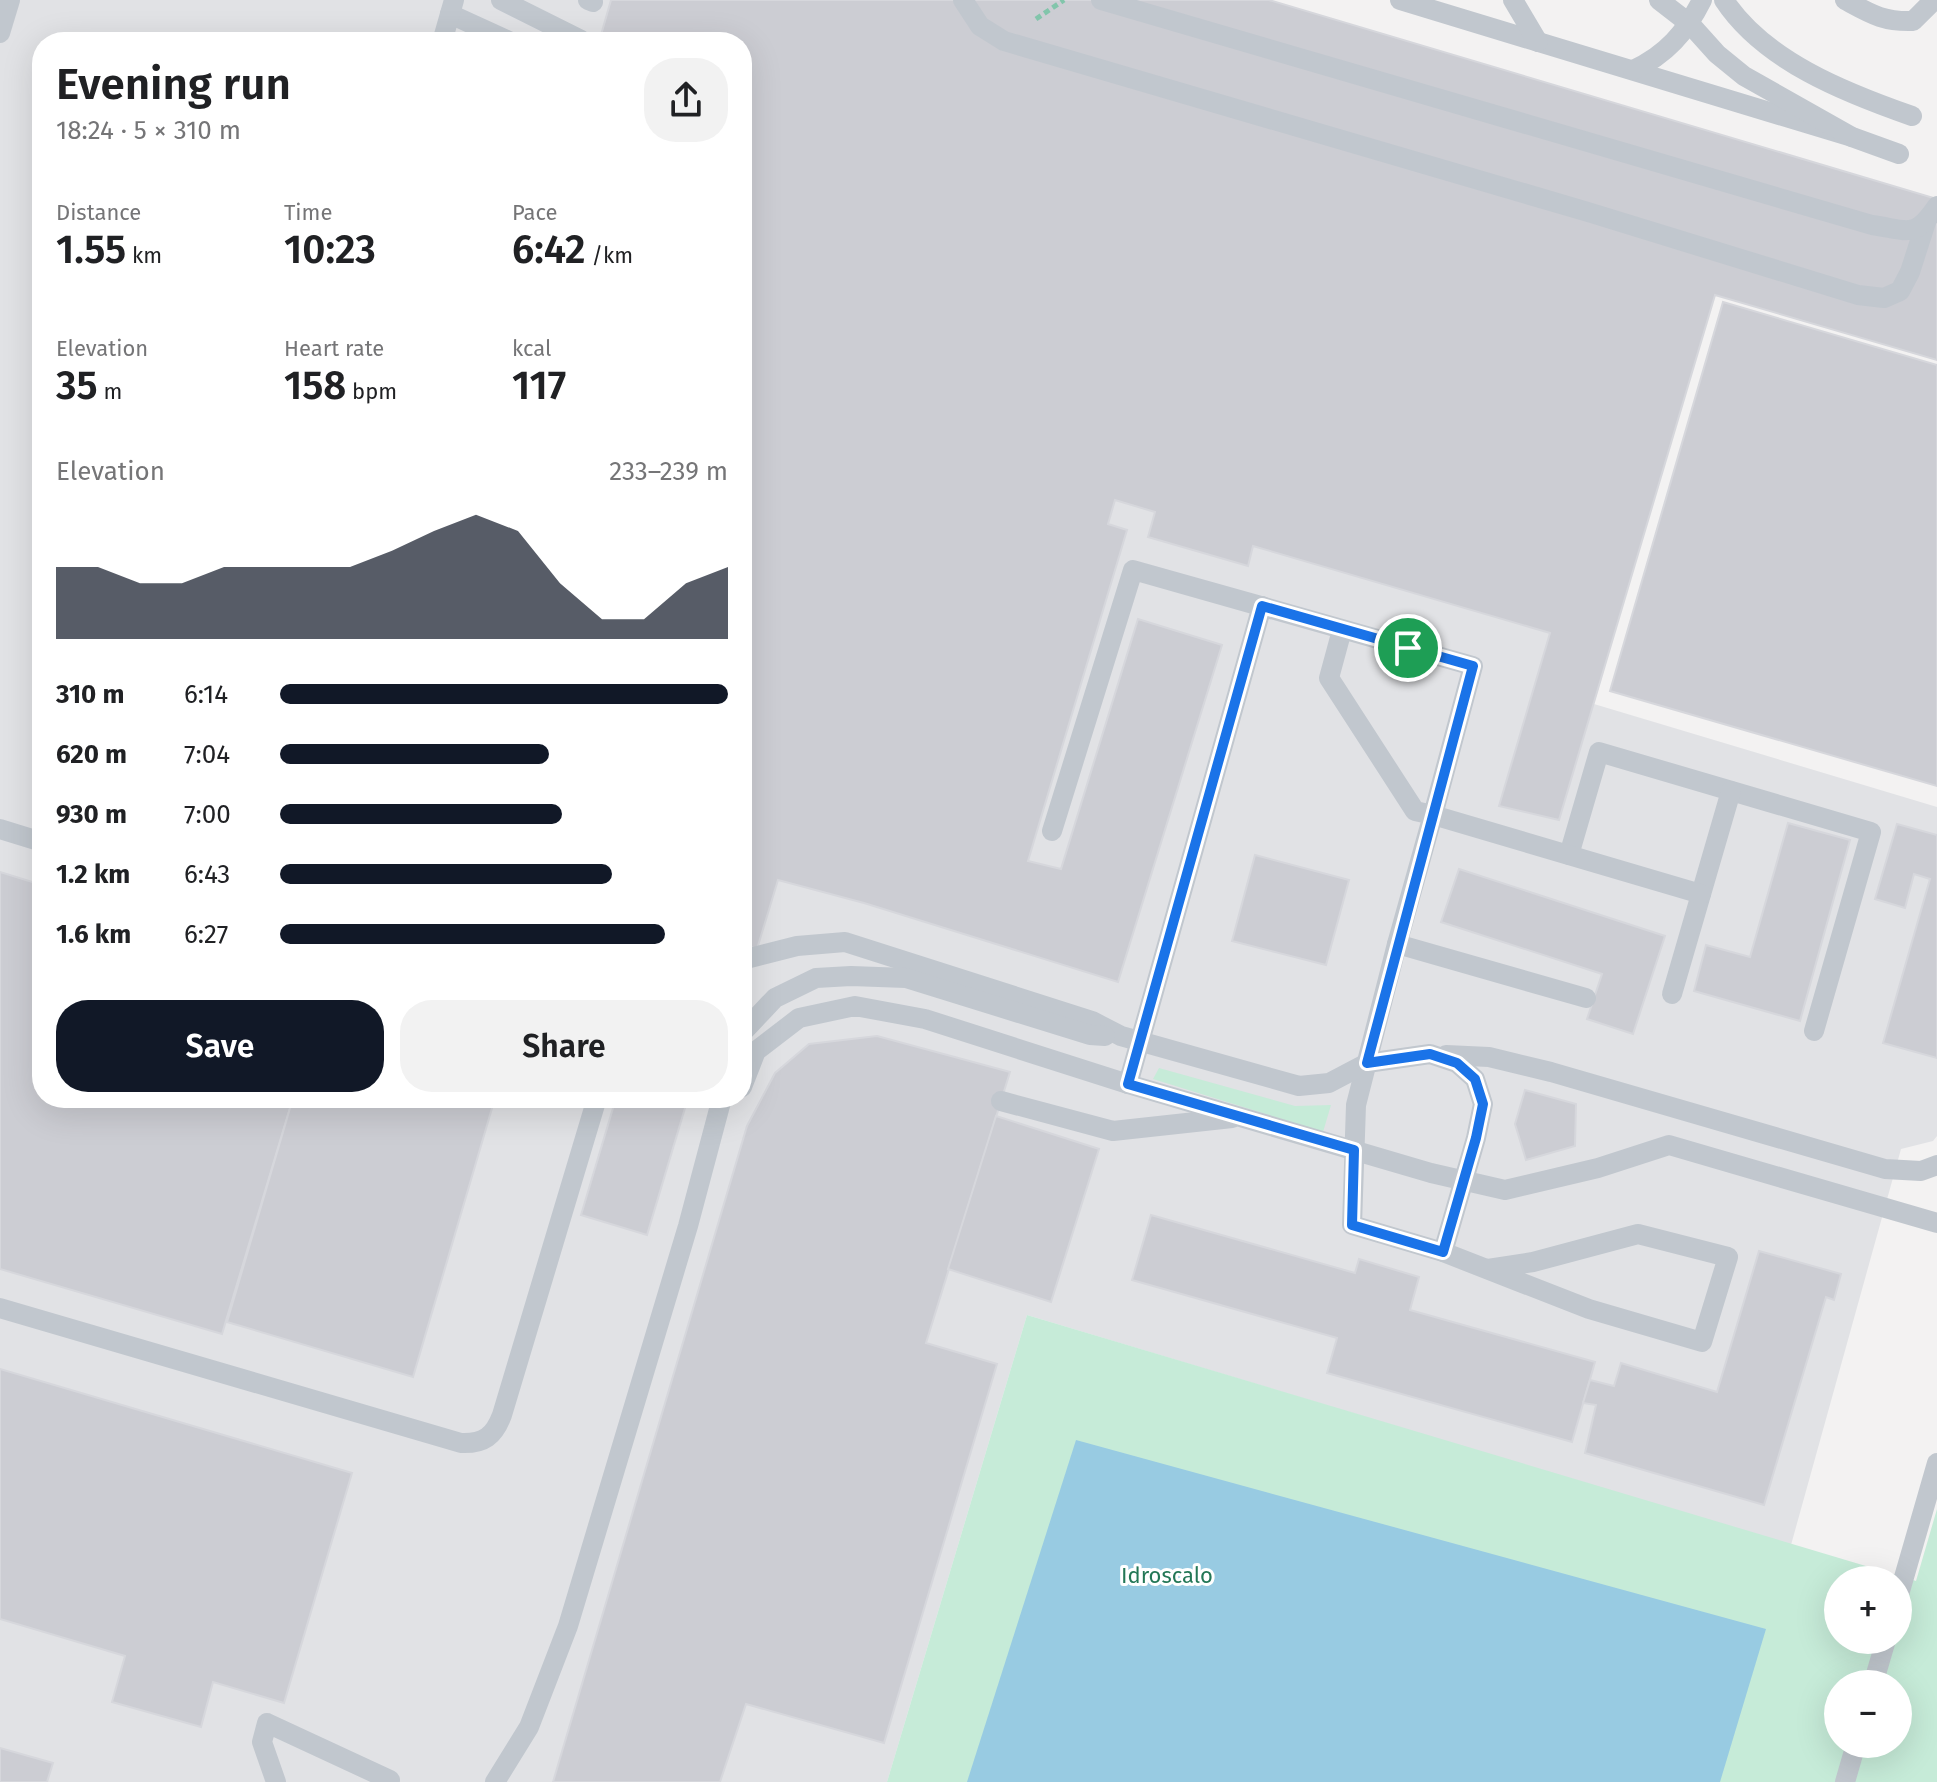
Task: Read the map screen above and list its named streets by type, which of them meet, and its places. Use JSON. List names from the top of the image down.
{
  "parks": ["Idroscalo"],
  "page": {
    "heading": ["Evening run", "18:24 · 5 × 310 m"],
    "stats": [
      ["Distance", "1.55 km"],
      ["Time", "10:23"],
      ["Pace", "6:42 /km"],
      ["Elevation", "35 m"],
      ["Heart rate", "158 bpm"],
      ["kcal", "117"]
    ],
    "chart": ["Elevation", "233–239 m"],
    "list": [
      {
        "name": "310 m",
        "note": "6:14"
      },
      {
        "name": "620 m",
        "note": "7:04"
      },
      {
        "name": "930 m",
        "note": "7:00"
      },
      {
        "name": "1.2 km",
        "note": "6:43"
      },
      {
        "name": "1.6 km",
        "note": "6:27"
      }
    ],
    "buttons": ["Save", "Share"],
    "map_buttons": ["+", "−"]
  }
}
